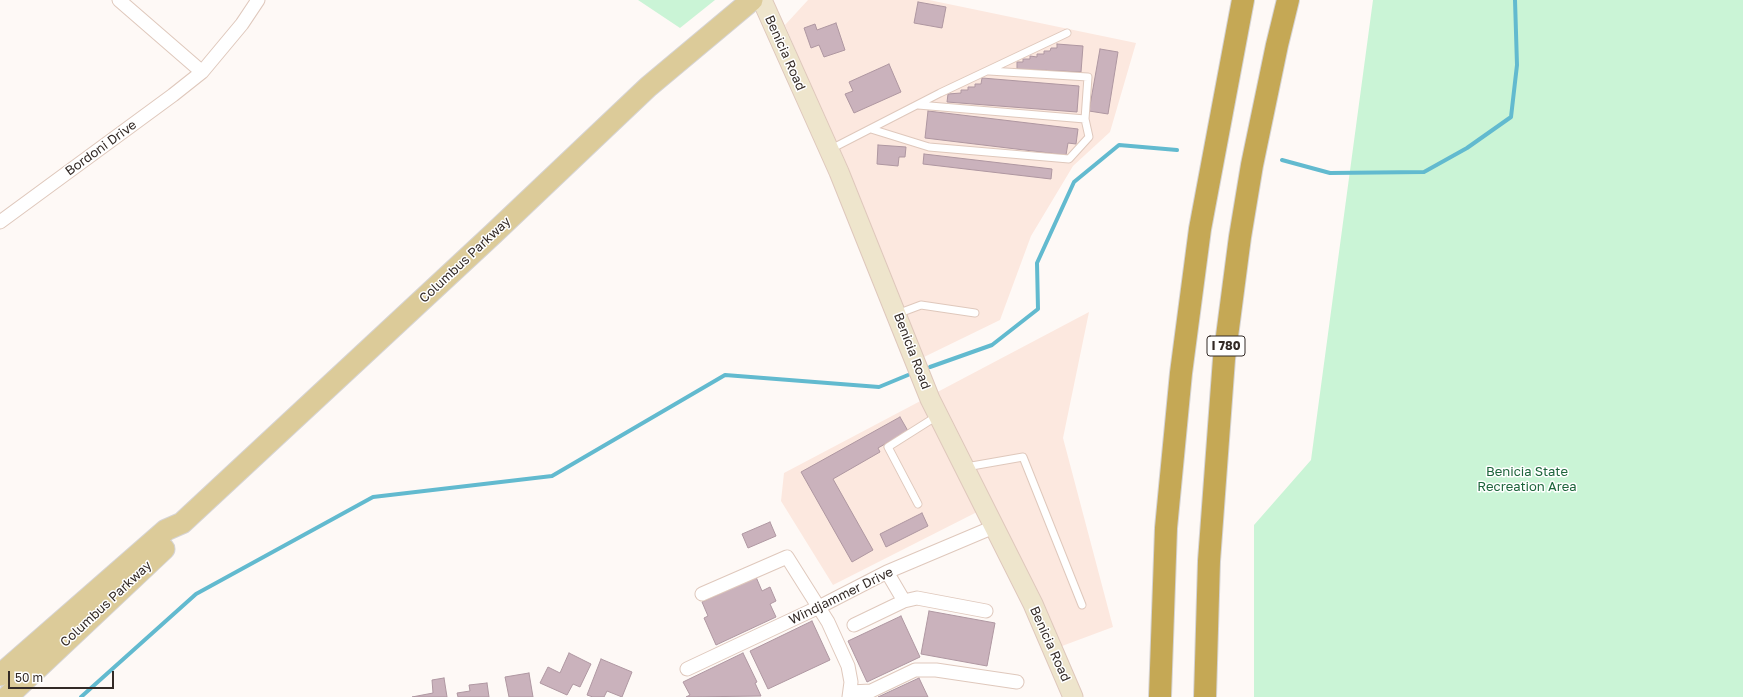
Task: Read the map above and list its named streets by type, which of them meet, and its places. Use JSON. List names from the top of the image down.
{
  "streets": {
    "highway": ["I 780"],
    "main road": ["Benicia Road", "Columbus Parkway"],
    "street": ["Bordoni Drive", "Windjammer Drive"]
  },
  "crossings": [
    ["Benicia Road", "Windjammer Drive"]
  ],
  "parks": ["Benicia State Recreation Area"],
  "scale_bar": "50 m"
}
